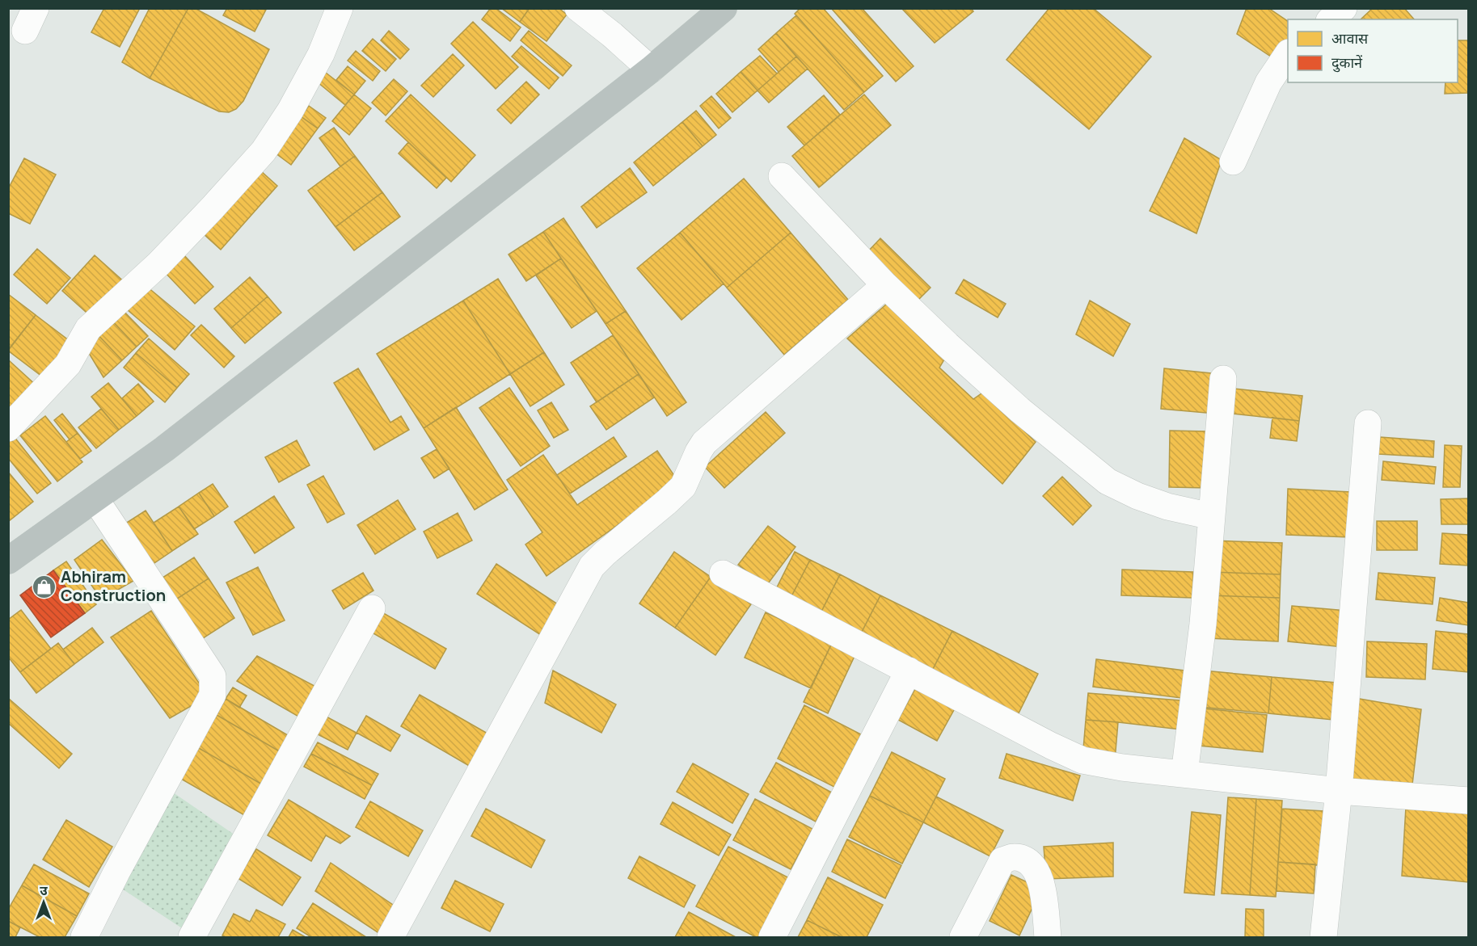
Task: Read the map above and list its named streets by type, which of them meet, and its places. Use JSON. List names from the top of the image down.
{
  "places": {
    "shop": ["Abhiram Construction"]
  },
  "legend": ["आवास", "दुकानें"],
  "north": "top"
}
